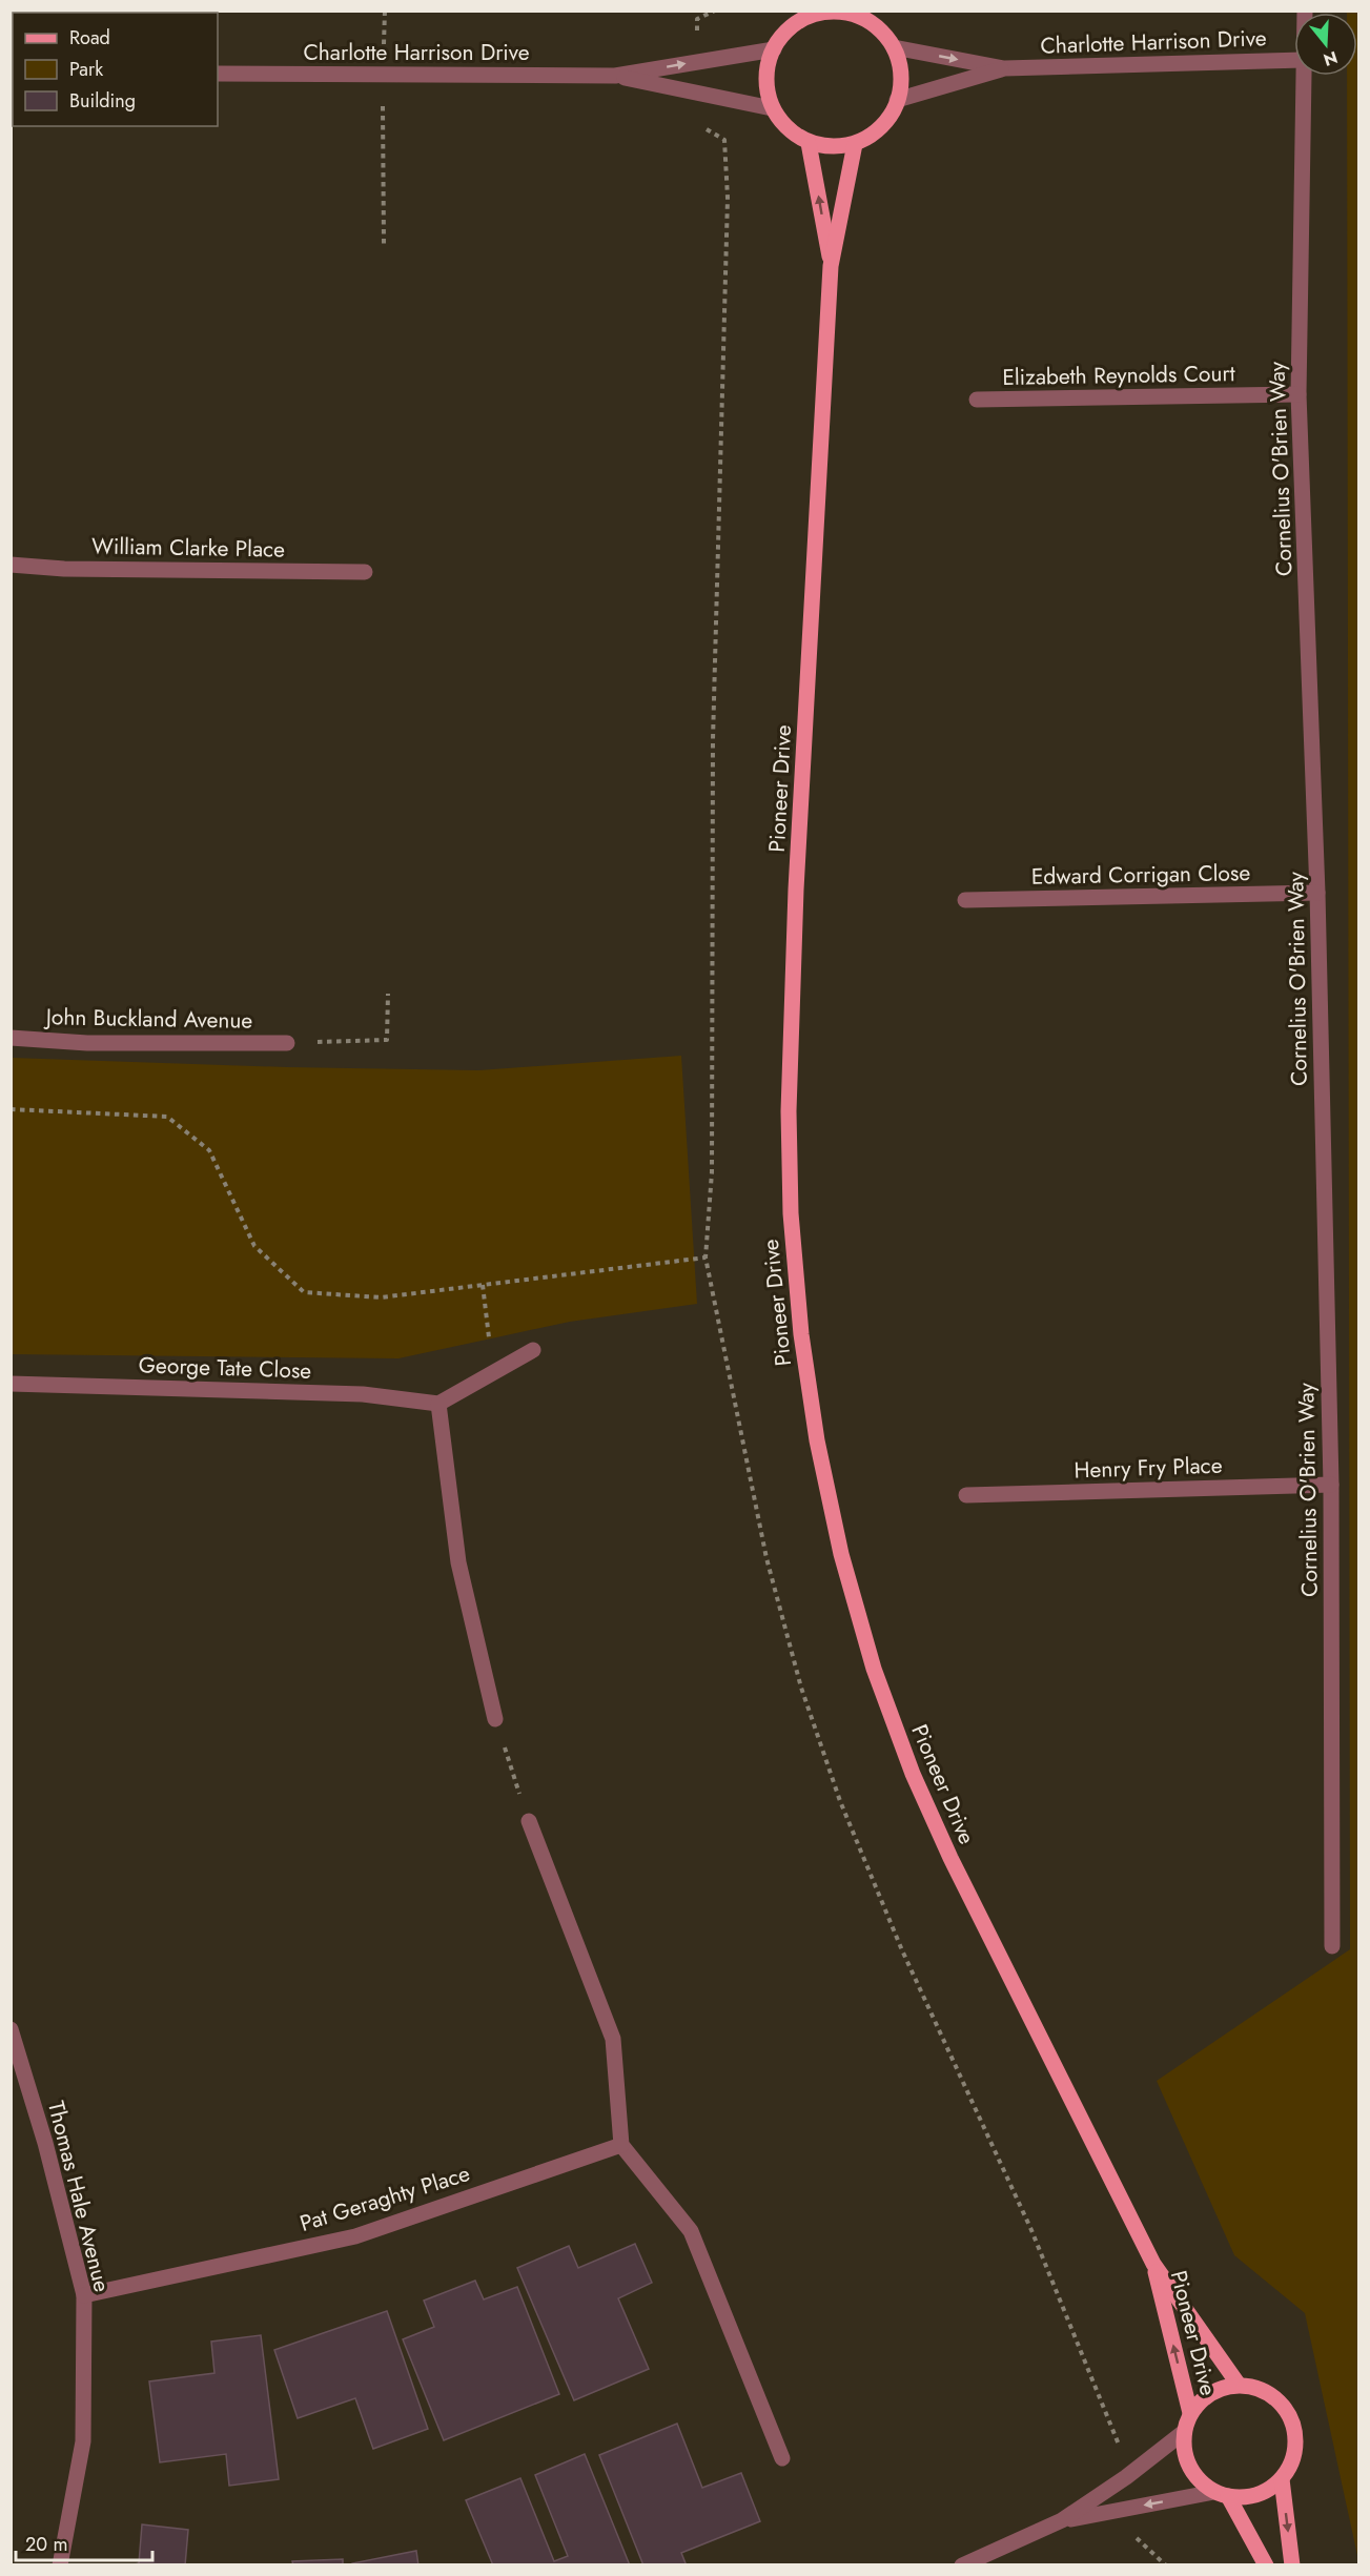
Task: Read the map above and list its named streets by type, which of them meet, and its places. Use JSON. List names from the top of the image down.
{
  "streets": {
    "main road": ["Pioneer Drive"],
    "street": [
      "Charlotte Harrison Drive",
      "Elizabeth Reynolds Court",
      "Cornelius O'Brien Way",
      "William Clarke Place",
      "Edward Corrigan Close",
      "John Buckland Avenue",
      "George Tate Close",
      "Henry Fry Place",
      "Thomas Hale Avenue",
      "Pat Geraghty Place"
    ]
  },
  "crossings": [
    ["Charlotte Harrison Drive", "Pioneer Drive"],
    ["Elizabeth Reynolds Court", "Cornelius O'Brien Way"],
    ["Cornelius O'Brien Way", "Edward Corrigan Close"],
    ["Cornelius O'Brien Way", "Henry Fry Place"],
    ["Thomas Hale Avenue", "Pat Geraghty Place"]
  ],
  "legend": ["Road", "Park", "Building"],
  "scale_bar": "20 m",
  "north": "bottom"
}
